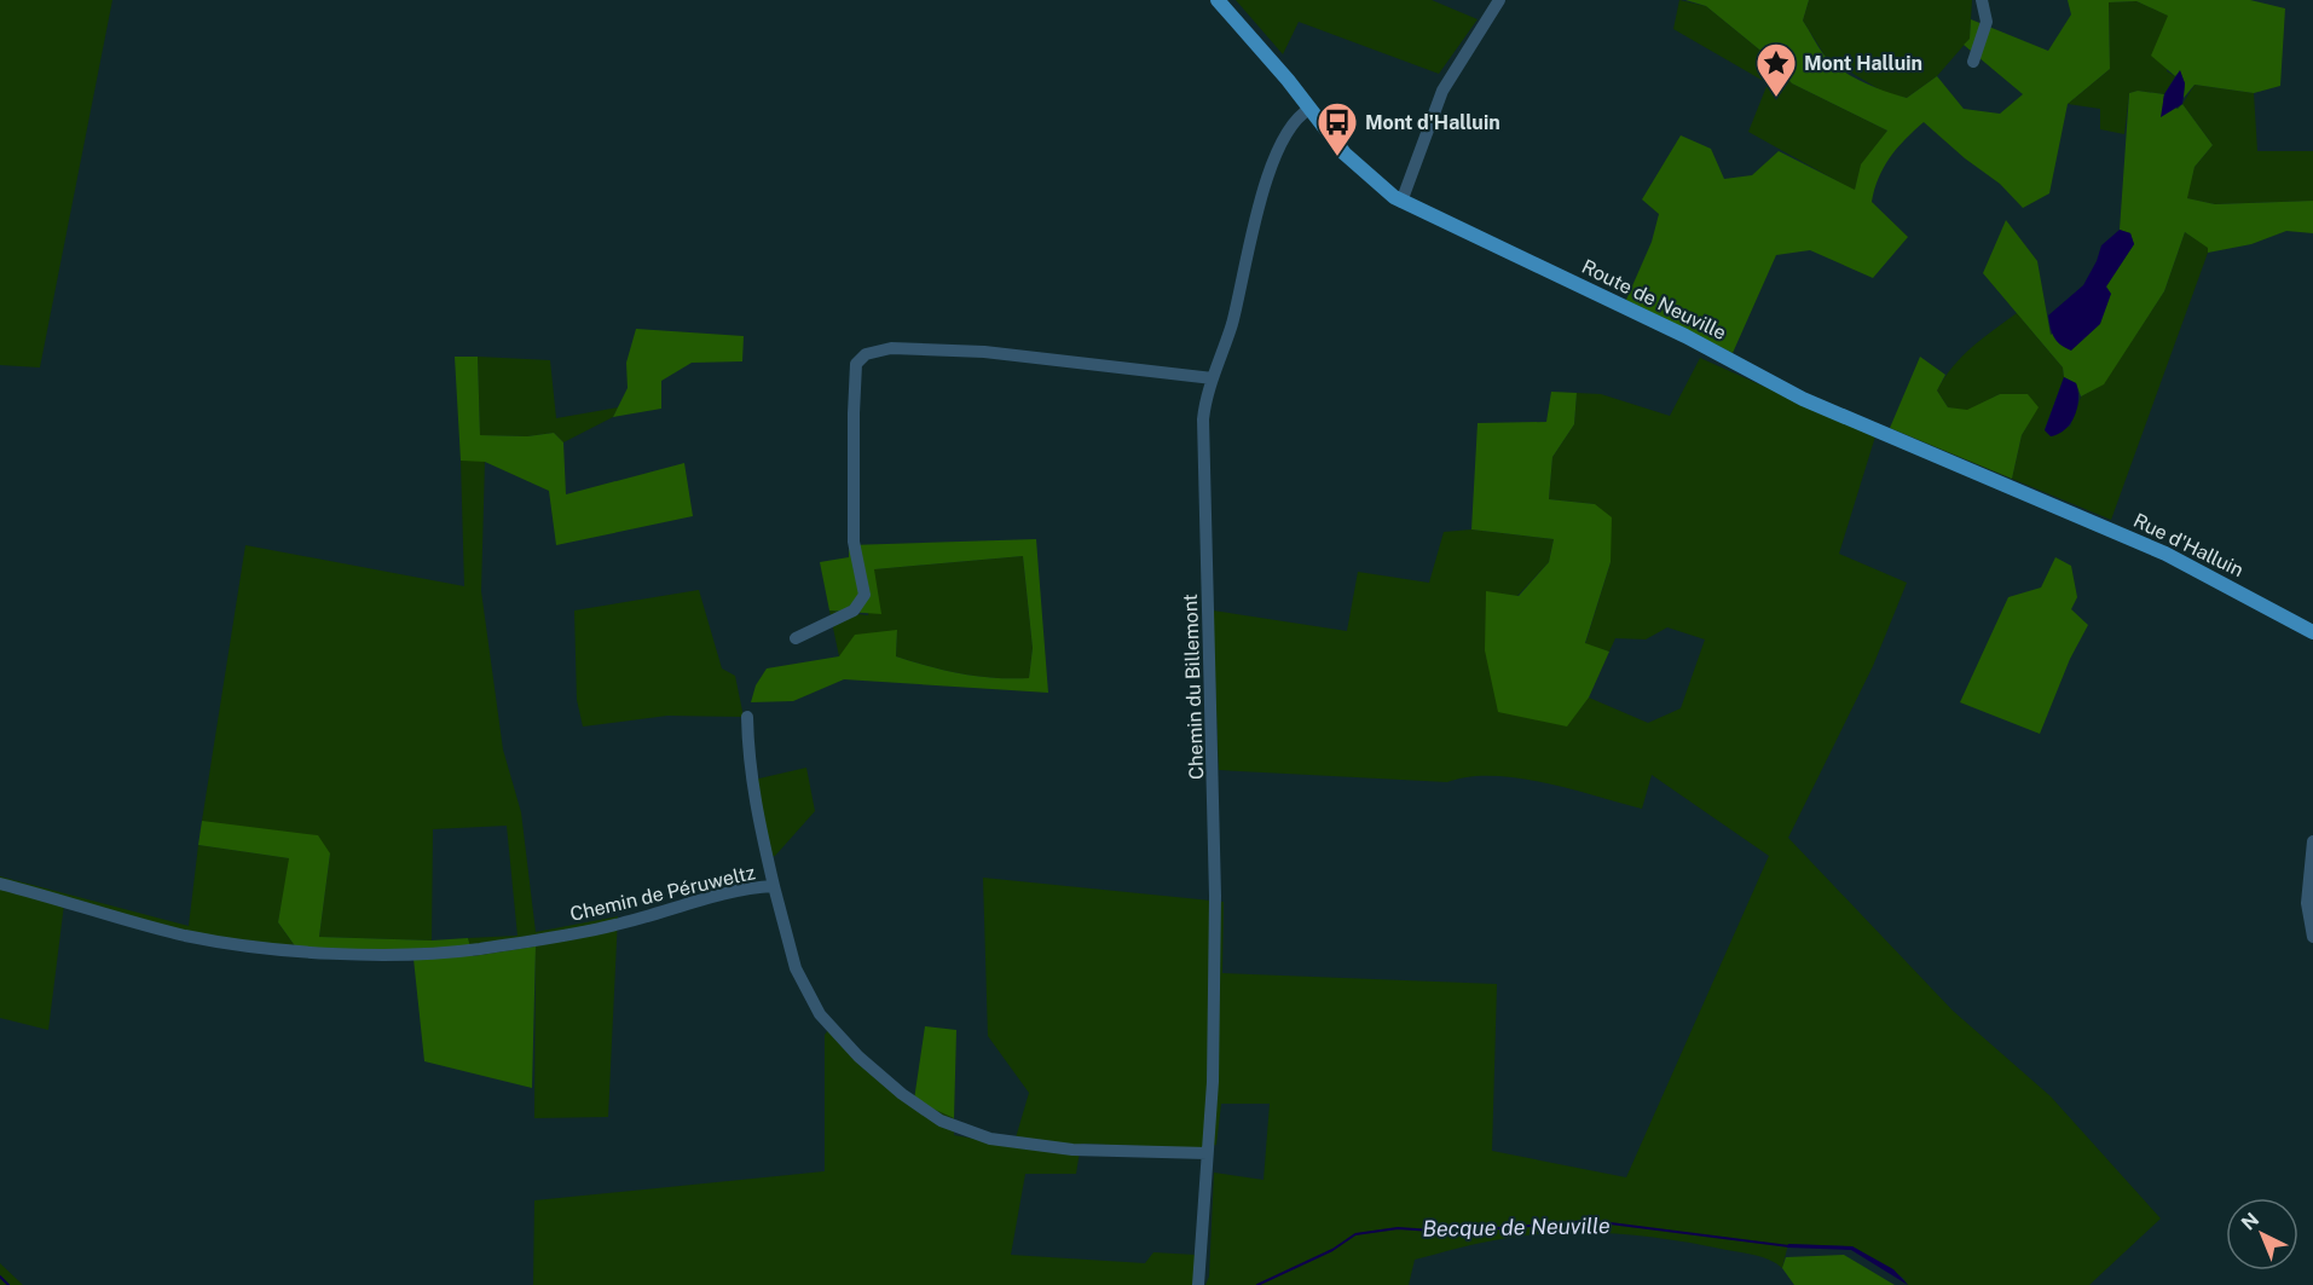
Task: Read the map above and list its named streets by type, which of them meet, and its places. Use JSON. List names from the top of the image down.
{
  "streets": {
    "main road": ["Route de Neuville", "Rue d'Halluin"],
    "street": ["Chemin du Billemont", "Chemin de Péruweltz"]
  },
  "crossings": [
    ["Route de Neuville", "Rue d'Halluin"],
    ["Route de Neuville", "Chemin du Billemont"],
    ["Chemin du Billemont", "Chemin de Péruweltz"]
  ],
  "water": ["Becque de Neuville"],
  "places": {
    "place": ["Mont Halluin"],
    "bus stop": ["Mont d'Halluin"]
  },
  "north": "top left"
}
